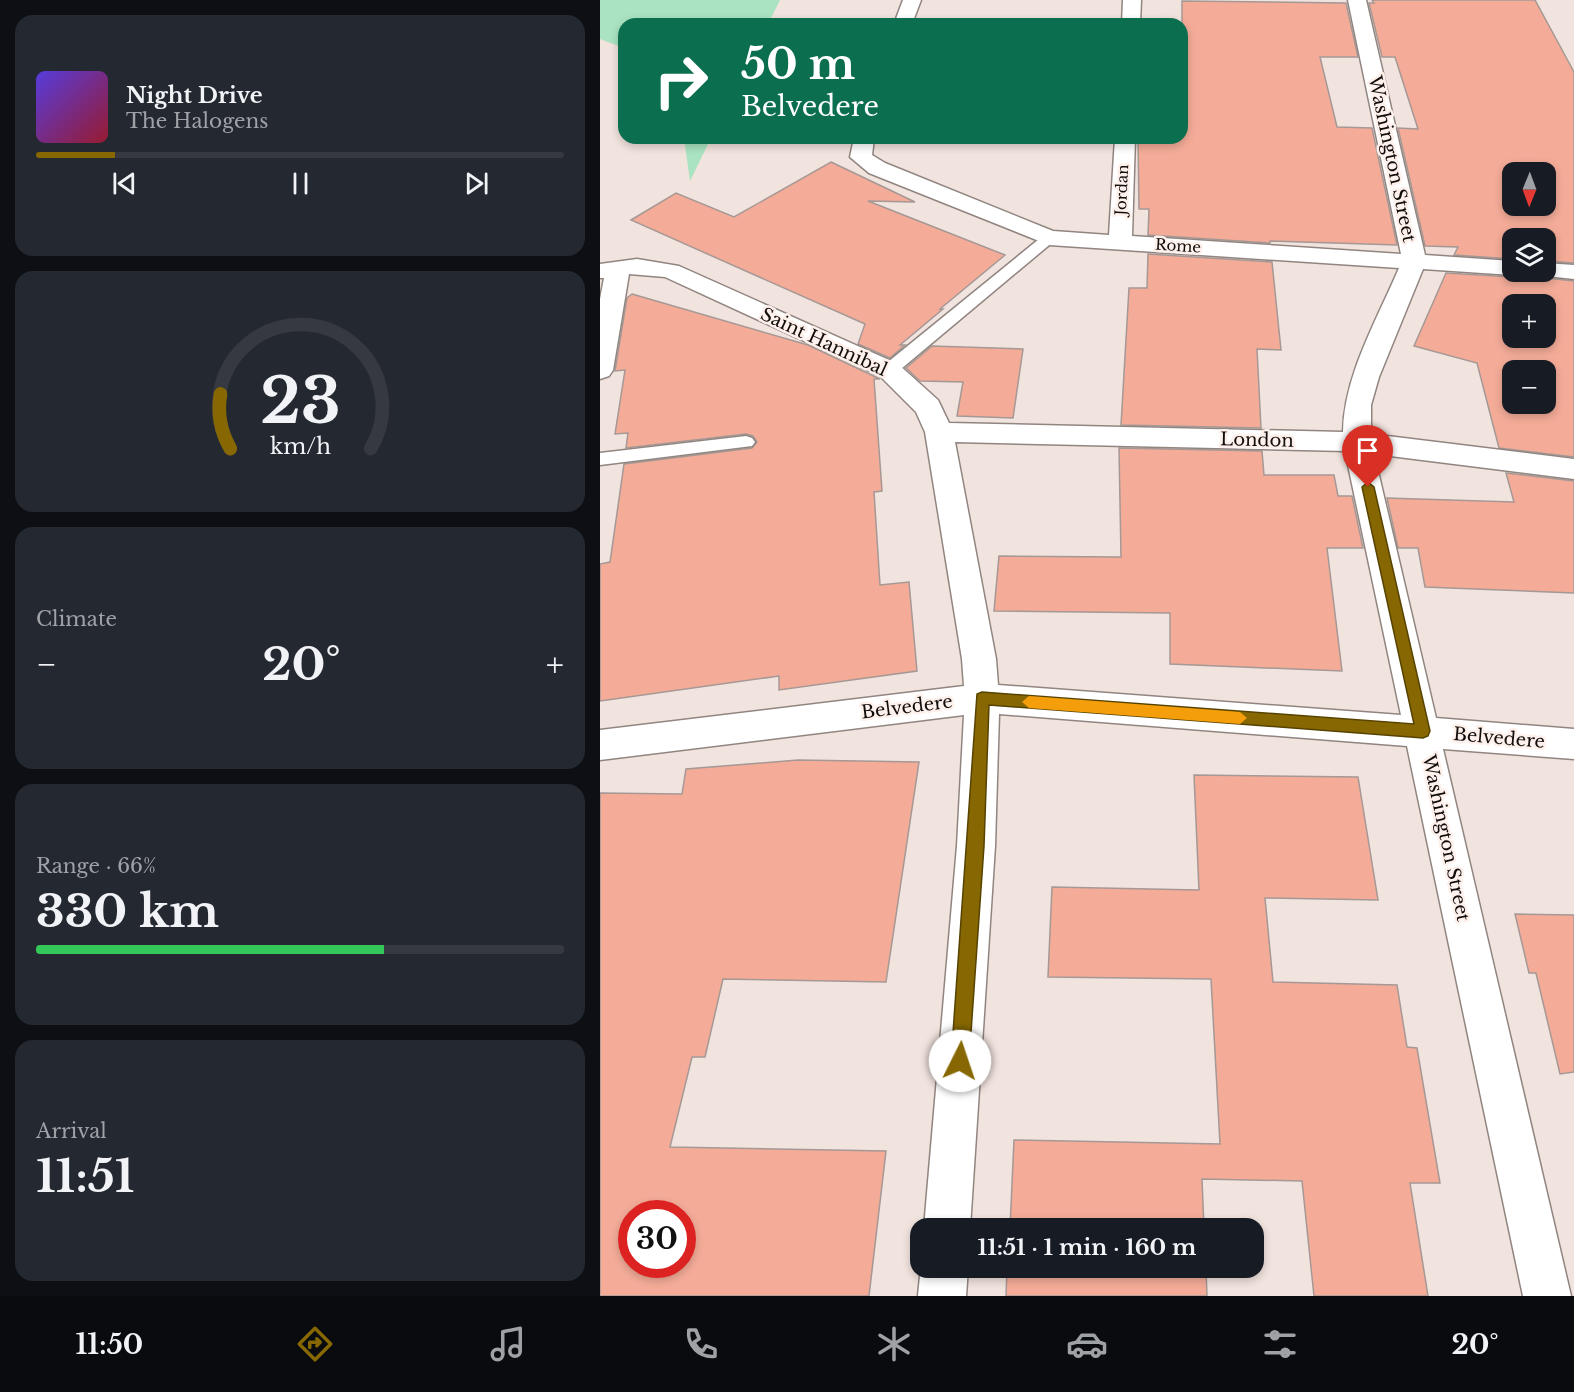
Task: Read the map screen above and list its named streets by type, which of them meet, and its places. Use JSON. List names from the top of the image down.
{
  "streets": {
    "street": [
      "Washington Street",
      "Jordan",
      "Rome",
      "Saint Hannibal",
      "London",
      "Belvedere"
    ]
  },
  "crossings": [
    ["Washington Street", "Rome"],
    ["Washington Street", "London"],
    ["Washington Street", "Belvedere"],
    ["Jordan", "Rome"],
    ["Saint Hannibal", "London"],
    ["Saint Hannibal", "Belvedere"]
  ],
  "north": "bottom",
  "page": {
    "turn": ["50 m", "Belvedere"],
    "song": ["Night Drive", "The Halogens"],
    "map_buttons": ["+", "−"],
    "tile": [
      "Climate",
      ["Range · 66%", "330 km"],
      ["Arrival", "11:51"]
    ],
    "heat": ["−", "20°", "+"],
    "limit": "30",
    "trip": "11:51 · 1 min · 160 m",
    "tabs": ["11:50", "20°"],
    "gauge": ["23", "km/h"]
  }
}
